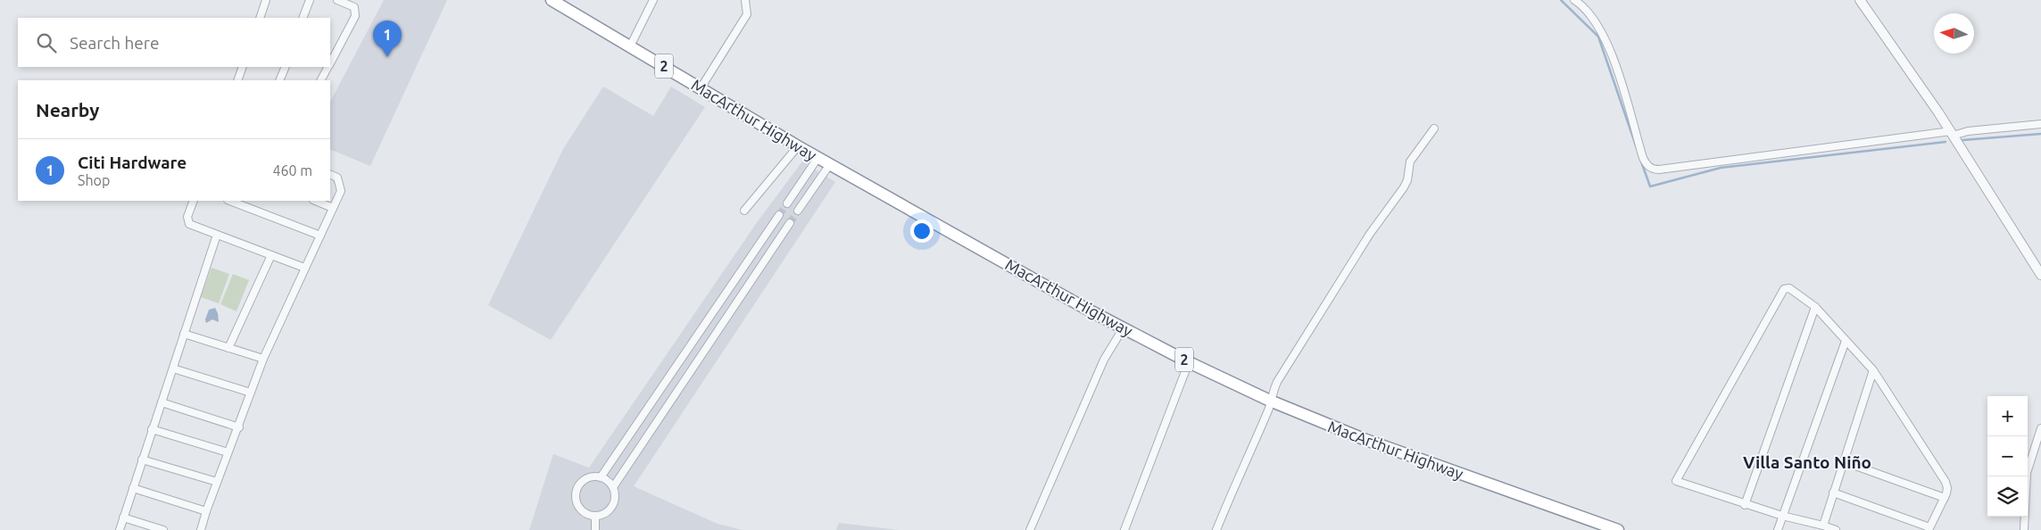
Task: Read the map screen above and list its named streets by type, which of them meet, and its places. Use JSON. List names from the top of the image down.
{
  "streets": {
    "highway": ["2", "MacArthur Highway"]
  },
  "districts": ["Villa Santo Niño"],
  "north": "left",
  "page": {
    "search": "Search here",
    "pins": "1",
    "heading": "Nearby",
    "list": [
      {
        "mark": "1",
        "name": "Citi Hardware",
        "note": "Shop",
        "value": "460 m"
      }
    ],
    "map_buttons": ["+", "−"]
  }
}
